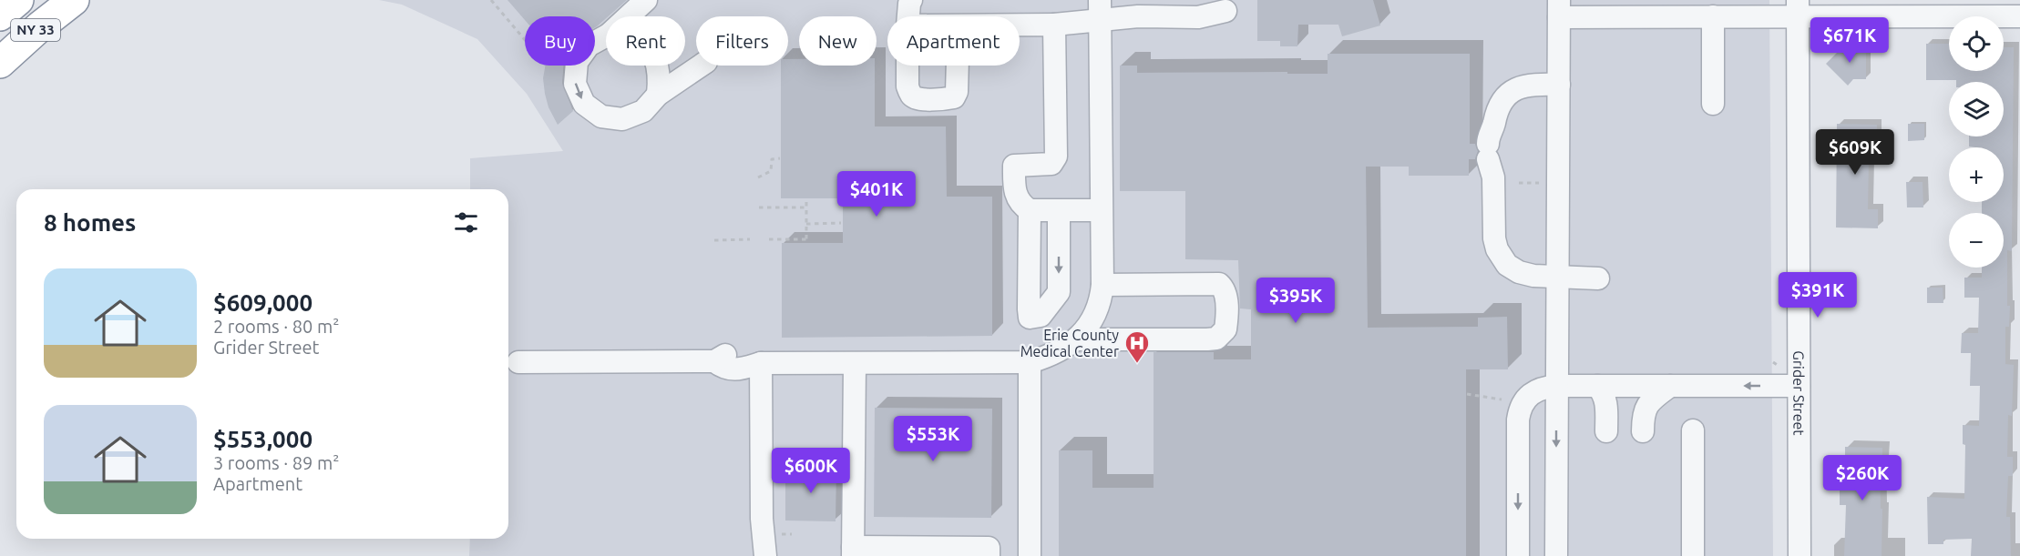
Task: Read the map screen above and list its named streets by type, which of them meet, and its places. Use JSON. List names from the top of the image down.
{
  "streets": {
    "highway": ["NY 33"],
    "street": ["Grider Street"]
  },
  "places": {
    "hospital": ["Erie County Medical Center"]
  },
  "page": {
    "map_buttons": ["+", "−"],
    "chip": [
      "Buy",
      "Rent",
      "Filters",
      "New",
      "Apartment"
    ],
    "price": [
      "$671K",
      "$609K",
      "$401K",
      "$391K",
      "$395K",
      "$553K",
      "$600K",
      "$260K"
    ],
    "heading": "8 homes",
    "list": [
      {
        "name": "$609,000",
        "note": "2 rooms · 80 m² · Grider Street"
      },
      {
        "name": "$553,000",
        "note": "3 rooms · 89 m² · Apartment"
      }
    ]
  }
}
